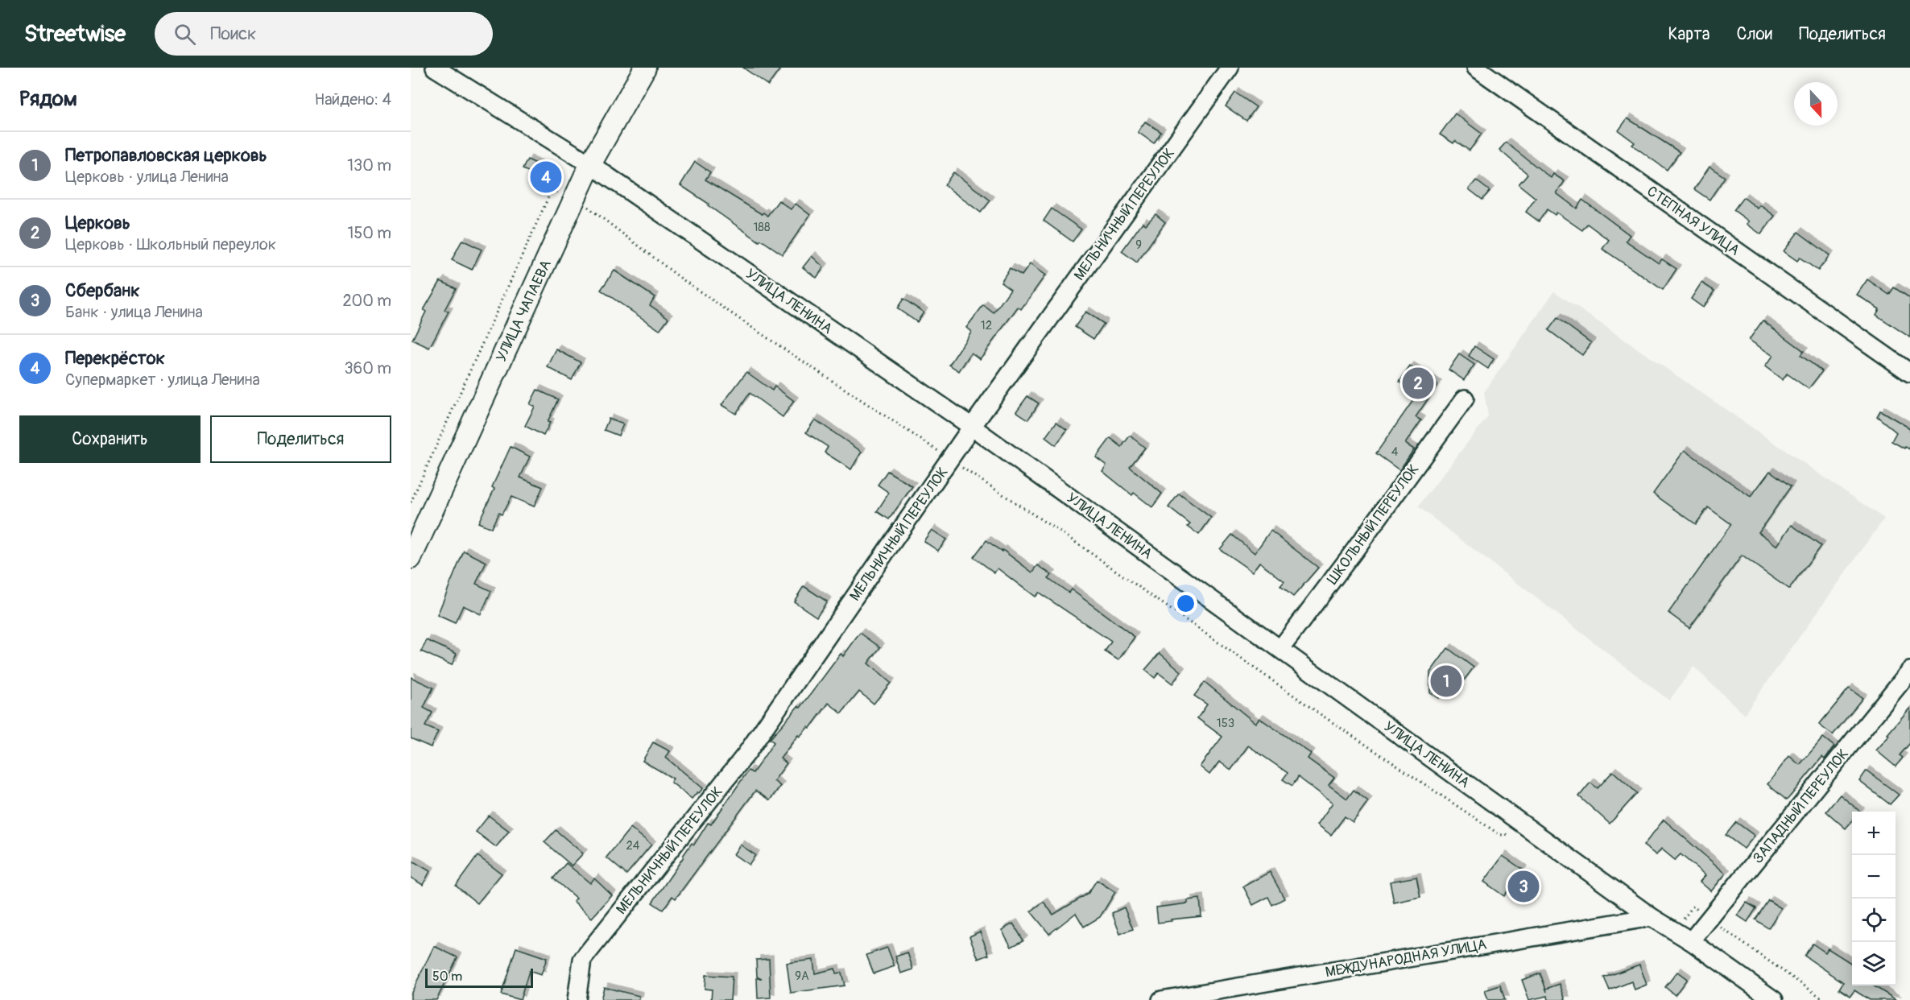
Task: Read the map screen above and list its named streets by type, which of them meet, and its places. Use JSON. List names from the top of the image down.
{
  "streets": {
    "main road": ["УЛИЦА ЧАПАЕВА"],
    "street": [
      "МЕЛЬНИЧНЫЙ ПЕРЕУЛОК",
      "СТЕПНАЯ УЛИЦА",
      "УЛИЦА ЛЕНИНА",
      "ШКОЛЬНЫЙ ПЕРЕУЛОК",
      "ЗАПАДНЫЙ ПЕРЕУЛОК",
      "МЕЖДУНАРОДНАЯ УЛИЦА"
    ]
  },
  "crossings": [
    ["МЕЛЬНИЧНЫЙ ПЕРЕУЛОК", "УЛИЦА ЛЕНИНА"],
    ["УЛИЦА ЛЕНИНА", "УЛИЦА ЧАПАЕВА"],
    ["УЛИЦА ЛЕНИНА", "ШКОЛЬНЫЙ ПЕРЕУЛОК"],
    ["УЛИЦА ЛЕНИНА", "ЗАПАДНЫЙ ПЕРЕУЛОК"],
    ["УЛИЦА ЛЕНИНА", "МЕЖДУНАРОДНАЯ УЛИЦА"]
  ],
  "house_numbers": [
    "188",
    "9",
    "12",
    "4",
    "153",
    "24",
    "9А"
  ],
  "scale_bar": "50 m",
  "north": "bottom",
  "page": {
    "header": "Streetwise",
    "search": "Поиск",
    "nav": ["Карта", "Слои", "Поделиться"],
    "heading": ["Рядом", "Найдено: 4"],
    "list": [
      {
        "mark": "1",
        "name": "Петропавловская церковь",
        "note": "Церковь · улица Ленина",
        "value": "130 m"
      },
      {
        "mark": "2",
        "name": "Церковь",
        "note": "Церковь · Школьный переулок",
        "value": "150 m"
      },
      {
        "mark": "3",
        "name": "Сбербанк",
        "note": "Банк · улица Ленина",
        "value": "200 m"
      },
      {
        "mark": "4",
        "name": "Перекрёсток",
        "note": "Супермаркет · улица Ленина",
        "value": "360 m"
      }
    ],
    "pins": [
      "4",
      "2",
      "1",
      "3"
    ],
    "buttons": ["Сохранить", "Поделиться"],
    "map_buttons": ["+", "−"],
    "scale": "50 m"
  }
}
